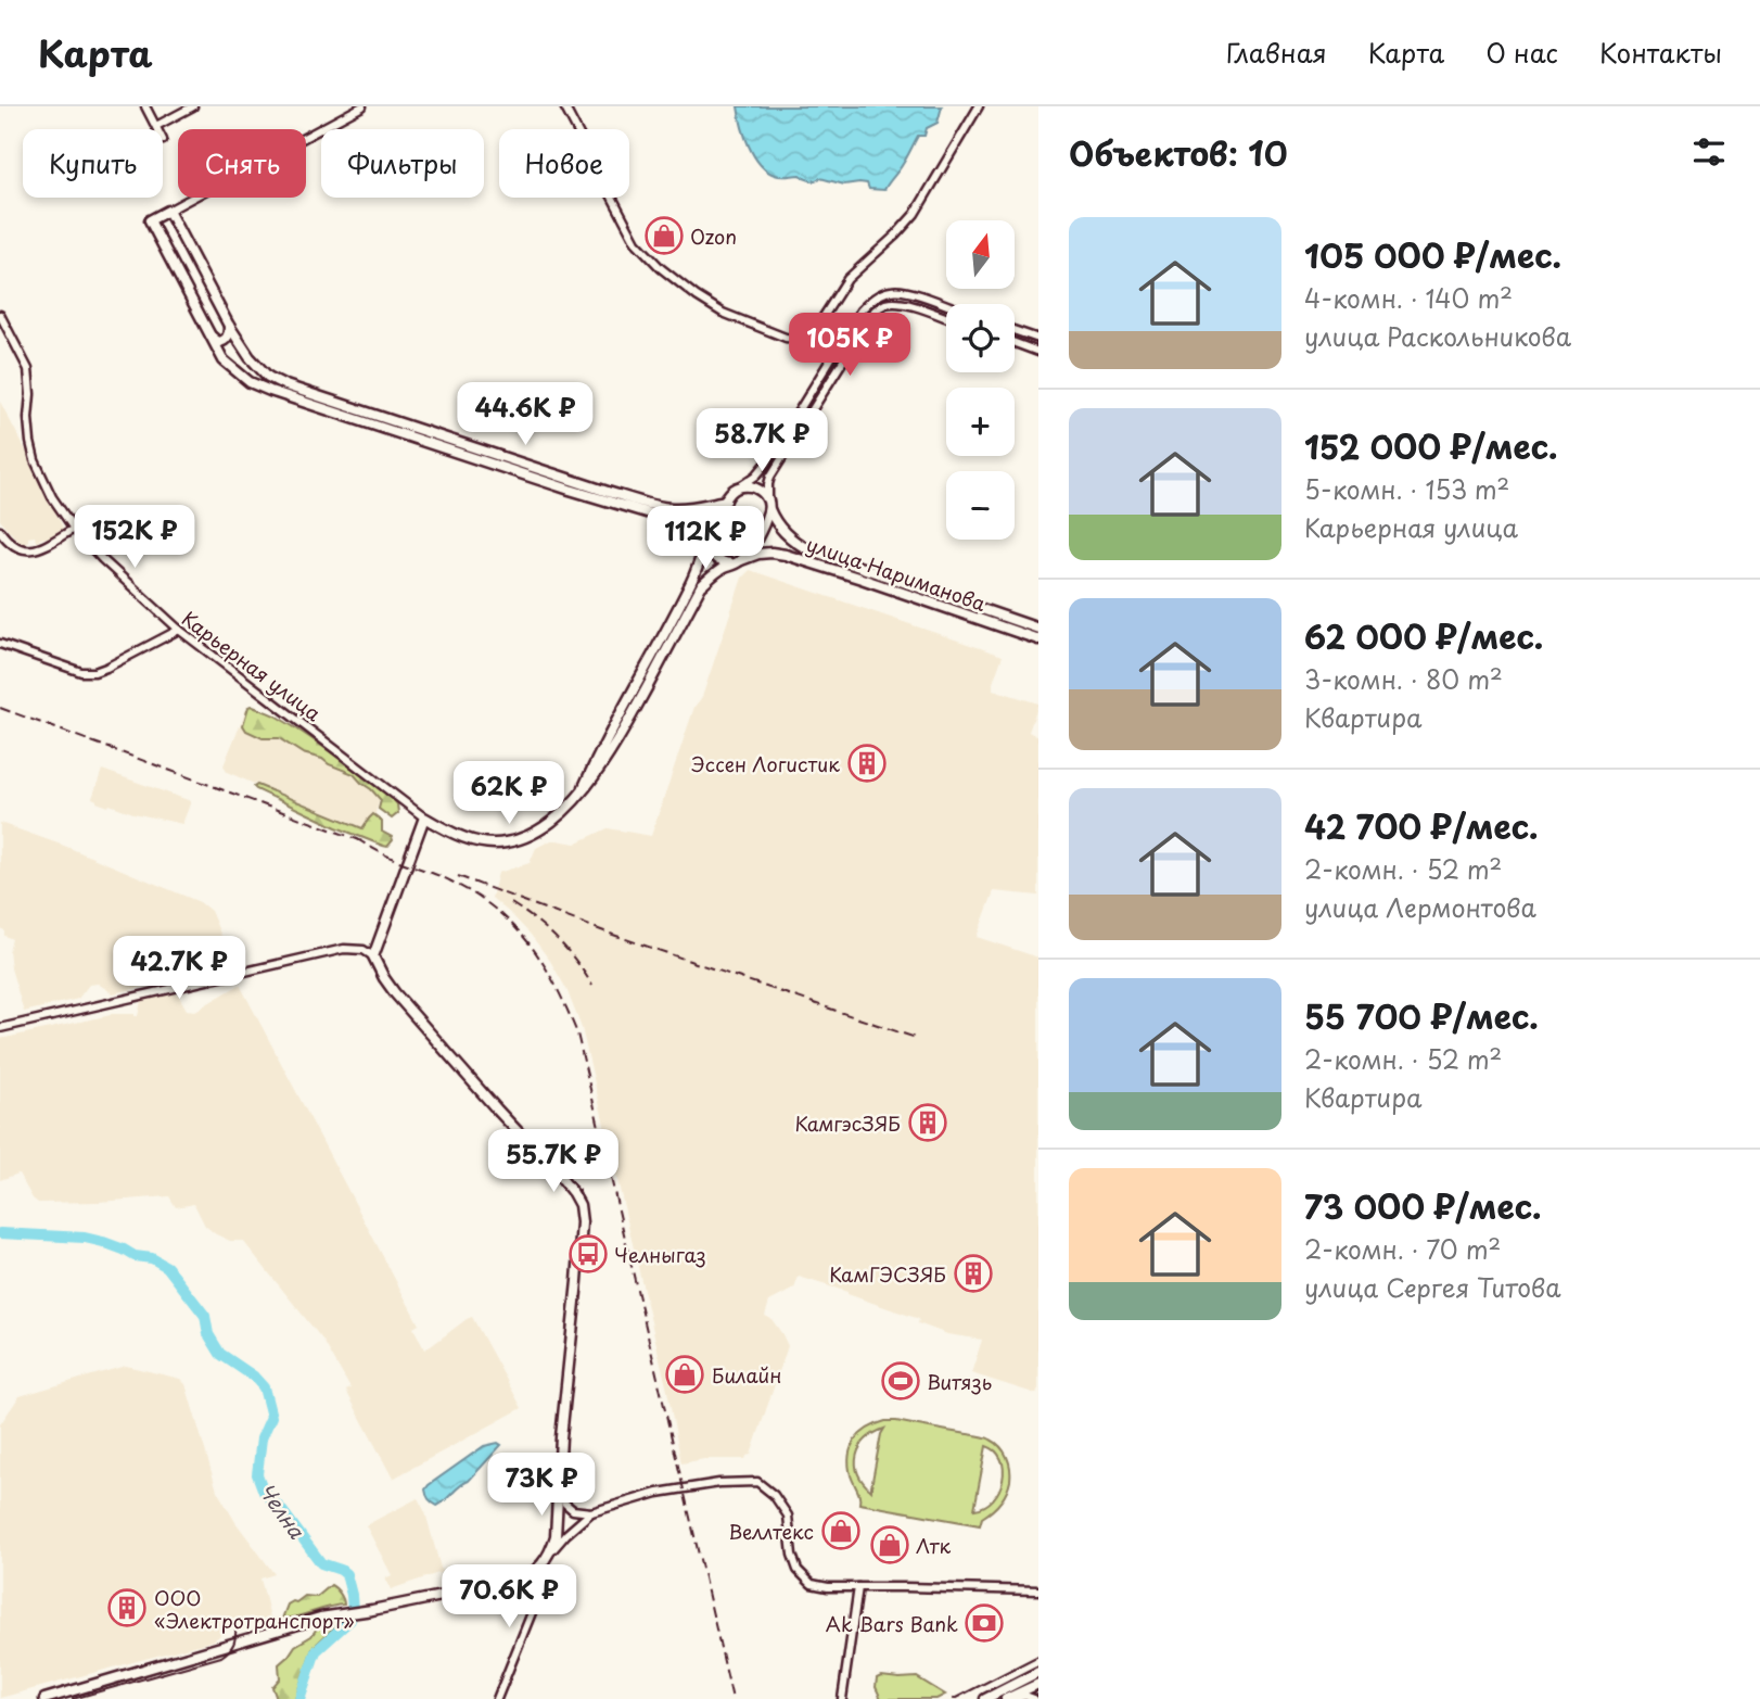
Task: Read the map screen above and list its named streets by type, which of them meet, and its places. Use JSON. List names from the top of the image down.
{
  "streets": {
    "main road": ["улица Нариманова"],
    "street": ["Карьерная улица"]
  },
  "water": ["Челна"],
  "places": {
    "shop": [
      "Ozon",
      "Билайн",
      "Веллтекс",
      "Лтк"
    ],
    "building": [
      "Эссен Логистик",
      "КамгэсЗЯБ",
      "КамГЭСЗЯБ",
      "ООО «Электротранспорт»"
    ],
    "bus stop": ["Челныгаз"],
    "sports": ["Витязь"],
    "bank": ["Ak Bars Bank"]
  },
  "north": "top",
  "page": {
    "header": "Карта",
    "nav": [
      "Главная",
      "Карта",
      "О нас",
      "Контакты"
    ],
    "heading": "Объектов: 10",
    "chip": [
      "Купить",
      "Снять",
      "Фильтры",
      "Новое"
    ],
    "list": [
      {
        "name": "105 000 ₽/мес.",
        "note": "4-комн. · 140 m² · улица Раскольникова"
      },
      {
        "name": "152 000 ₽/мес.",
        "note": "5-комн. · 153 m² · Карьерная улица"
      },
      {
        "name": "62 000 ₽/мес.",
        "note": "3-комн. · 80 m² · Квартира"
      },
      {
        "name": "42 700 ₽/мес.",
        "note": "2-комн. · 52 m² · улица Лермонтова"
      },
      {
        "name": "55 700 ₽/мес.",
        "note": "2-комн. · 52 m² · Квартира"
      },
      {
        "name": "73 000 ₽/мес.",
        "note": "2-комн. · 70 m² · улица Сергея Титова"
      }
    ],
    "map_buttons": ["+", "−"],
    "price": [
      "105K ₽",
      "44.6K ₽",
      "58.7K ₽",
      "152K ₽",
      "112K ₽",
      "62K ₽",
      "42.7K ₽",
      "55.7K ₽",
      "73K ₽",
      "70.6K ₽"
    ]
  }
}
